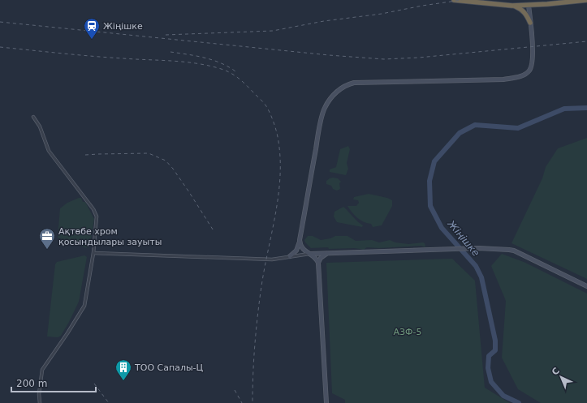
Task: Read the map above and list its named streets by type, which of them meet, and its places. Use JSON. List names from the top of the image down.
{
  "water": ["Жіңішке"],
  "parks": ["АЗФ-5"],
  "places": {
    "station": ["Жіңішке"],
    "office": ["Ақтөбе хром қосындылары зауыты"],
    "building": ["ТОО Сапалы-Ц"]
  },
  "scale_bar": "200 m",
  "north": "top left"
}
